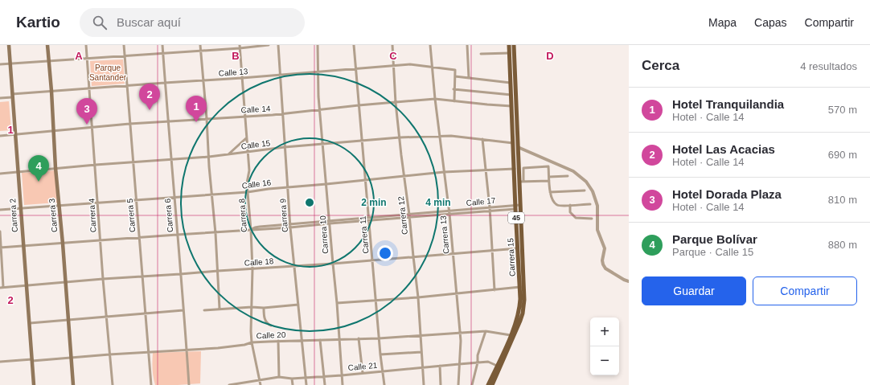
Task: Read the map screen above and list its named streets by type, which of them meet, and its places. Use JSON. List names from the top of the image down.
{
  "streets": {
    "main road": [
      "Carrera 2",
      "Carrera 3",
      "45",
      "Carrera 15"
    ],
    "street": [
      "Calle 13",
      "Calle 14",
      "Calle 15",
      "Calle 16",
      "Calle 17",
      "Carrera 4",
      "Carrera 5",
      "Carrera 6",
      "Carrera 8",
      "Carrera 9",
      "Carrera 12",
      "Carrera 10",
      "Carrera 11",
      "Carrera 13",
      "Calle 18",
      "Calle 20",
      "Calle 21"
    ]
  },
  "crossings": [
    ["Calle 13", "Carrera 2"],
    ["Calle 13", "Carrera 3"],
    ["Calle 13", "Carrera 4"],
    ["Calle 13", "Carrera 5"],
    ["Calle 13", "Carrera 6"],
    ["Calle 13", "Carrera 8"],
    ["Calle 13", "Carrera 9"],
    ["Calle 13", "Carrera 12"],
    ["Calle 13", "Carrera 10"],
    ["Calle 13", "Carrera 11"],
    ["Calle 13", "Carrera 13"],
    ["Calle 14", "Carrera 2"],
    ["Calle 14", "Carrera 3"],
    ["Calle 14", "Carrera 4"],
    ["Calle 14", "Carrera 5"],
    ["Calle 14", "Carrera 6"],
    ["Calle 14", "Carrera 8"],
    ["Calle 14", "Carrera 9"],
    ["Calle 14", "Carrera 12"],
    ["Calle 14", "Carrera 10"],
    ["Calle 14", "Carrera 11"],
    ["Calle 14", "Carrera 13"],
    ["Calle 14", "Carrera 15"],
    ["Calle 15", "Carrera 2"],
    ["Calle 15", "Carrera 3"],
    ["Calle 15", "Carrera 4"],
    ["Calle 15", "Carrera 5"],
    ["Calle 15", "Carrera 6"],
    ["Calle 15", "Carrera 8"],
    ["Calle 15", "Carrera 9"],
    ["Calle 15", "Carrera 12"],
    ["Calle 15", "Carrera 10"],
    ["Calle 15", "Carrera 11"],
    ["Calle 15", "Carrera 13"],
    ["Calle 15", "Carrera 15"],
    ["Calle 16", "Carrera 2"],
    ["Calle 16", "Carrera 3"],
    ["Calle 16", "Carrera 4"],
    ["Calle 16", "Carrera 5"],
    ["Calle 16", "Carrera 6"],
    ["Calle 16", "Carrera 8"],
    ["Calle 16", "Carrera 9"],
    ["Calle 16", "Carrera 12"],
    ["Calle 16", "Carrera 10"],
    ["Calle 16", "Carrera 11"],
    ["Calle 16", "Carrera 13"],
    ["Calle 16", "Carrera 15"],
    ["Calle 17", "Carrera 2"],
    ["Calle 17", "Carrera 3"],
    ["Calle 17", "Carrera 4"],
    ["Calle 17", "Carrera 5"],
    ["Calle 17", "Carrera 6"],
    ["Calle 17", "Carrera 8"],
    ["Calle 17", "Carrera 9"],
    ["Calle 17", "Carrera 12"],
    ["Calle 17", "Carrera 10"],
    ["Calle 17", "Carrera 11"],
    ["Calle 17", "Carrera 13"],
    ["Calle 17", "Carrera 15"],
    ["Carrera 2", "Calle 18"],
    ["Carrera 2", "Calle 20"],
    ["Carrera 3", "Calle 18"],
    ["Carrera 3", "Calle 20"],
    ["Carrera 4", "Calle 18"],
    ["Carrera 4", "Calle 20"],
    ["Carrera 5", "Calle 18"],
    ["Carrera 5", "Calle 20"],
    ["Carrera 6", "Calle 18"],
    ["Carrera 6", "Calle 20"],
    ["Carrera 8", "Calle 18"],
    ["Carrera 8", "Calle 20"],
    ["Carrera 8", "Calle 21"],
    ["Carrera 9", "Calle 18"],
    ["Carrera 9", "Calle 20"],
    ["Carrera 9", "Calle 21"],
    ["Carrera 12", "Calle 18"],
    ["Carrera 12", "Calle 20"],
    ["Carrera 12", "Calle 21"],
    ["Carrera 10", "Calle 18"],
    ["Carrera 10", "Calle 20"],
    ["Carrera 10", "Calle 21"],
    ["Carrera 11", "Calle 18"],
    ["Carrera 11", "Calle 20"],
    ["Carrera 11", "Calle 21"],
    ["Carrera 13", "Calle 18"],
    ["Carrera 13", "Calle 20"],
    ["Carrera 13", "Calle 21"],
    ["Carrera 15", "Calle 18"],
    ["Carrera 15", "Calle 20"],
    ["Carrera 15", "Calle 21"]
  ],
  "parks": ["Parque Santander"],
  "page": {
    "header": "Kartio",
    "search": "Buscar aquí",
    "nav": ["Mapa", "Capas", "Compartir"],
    "heading": ["Cerca", "4 resultados"],
    "pins": [
      "2",
      "1",
      "3",
      "4"
    ],
    "list": [
      {
        "mark": "1",
        "name": "Hotel Tranquilandia",
        "note": "Hotel · Calle 14",
        "value": "570 m"
      },
      {
        "mark": "2",
        "name": "Hotel Las Acacias",
        "note": "Hotel · Calle 14",
        "value": "690 m"
      },
      {
        "mark": "3",
        "name": "Hotel Dorada Plaza",
        "note": "Hotel · Calle 14",
        "value": "810 m"
      },
      {
        "mark": "4",
        "name": "Parque Bolívar",
        "note": "Parque · Calle 15",
        "value": "880 m"
      }
    ],
    "buttons": ["Guardar", "Compartir"],
    "map_buttons": ["+", "−"]
  },
  "grid": {
    "columns": [
      "A",
      "B",
      "C",
      "D"
    ],
    "rows": ["1", "2"]
  },
  "rings": ["2 min", "4 min"]
}
